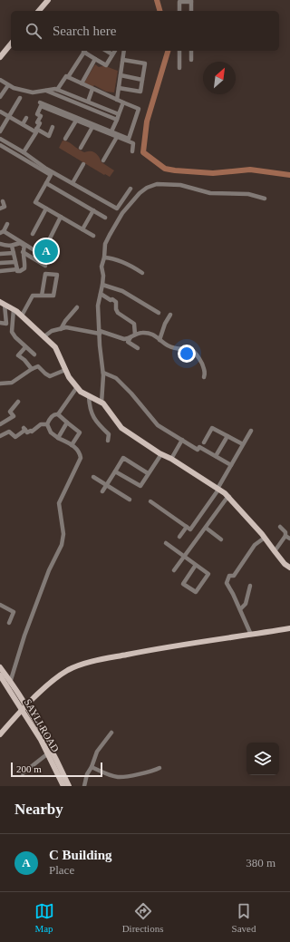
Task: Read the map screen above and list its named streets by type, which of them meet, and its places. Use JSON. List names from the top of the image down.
{
  "streets": {
    "main road": ["SAYLI ROAD"]
  },
  "scale_bar": "200 m",
  "north": "top right",
  "page": {
    "search": "Search here",
    "pins": "A",
    "scale": "200 m",
    "heading": "Nearby",
    "list": [
      {
        "mark": "A",
        "name": "C Building",
        "note": "Place",
        "value": "380 m"
      }
    ],
    "nav": ["Map", "Directions", "Saved"]
  }
}
